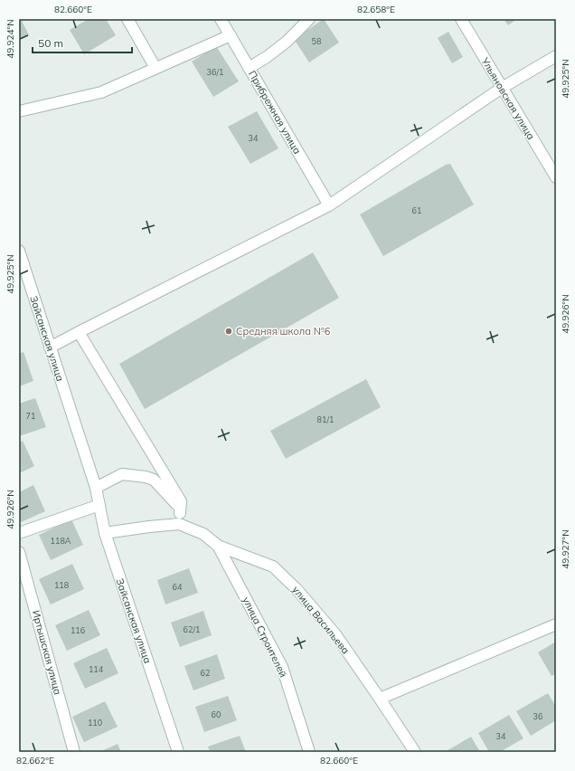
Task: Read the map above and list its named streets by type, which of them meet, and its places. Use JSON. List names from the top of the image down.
{
  "streets": {
    "street": [
      "Ульяновская улица",
      "Прибрежная улица",
      "Зайсанская улица",
      "улица Васильева",
      "улица Строителей",
      "Иртышская улица"
    ]
  },
  "crossings": [
    ["Зайсанская улица", "улица Васильева"],
    ["улица Васильева", "улица Строителей"]
  ],
  "places": ["Средняя школа №6"],
  "house_numbers": [
    "58",
    "36/1",
    "34",
    "61",
    "71",
    "81/1",
    "118А",
    "118",
    "64",
    "62/1",
    "116",
    "114",
    "62",
    "60",
    "36",
    "110",
    "34"
  ],
  "scale_bar": "50 m",
  "coordinates": [
    "82.660°E",
    "82.658°E",
    "49.924°N",
    "49.925°N",
    "49.926°N",
    "49.927°N",
    "82.662°E"
  ]
}
